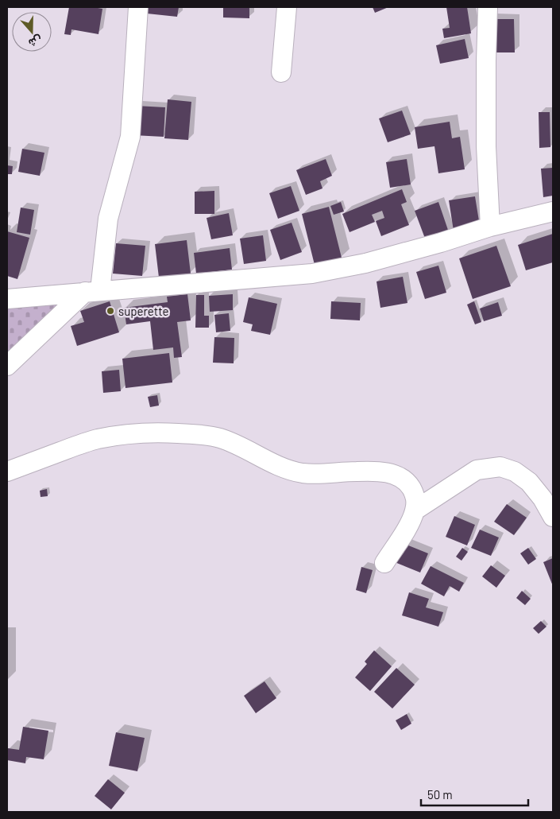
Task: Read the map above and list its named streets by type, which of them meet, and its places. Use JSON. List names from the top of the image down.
{
  "places": ["superette"],
  "scale_bar": "50 m",
  "north": "bottom"
}
